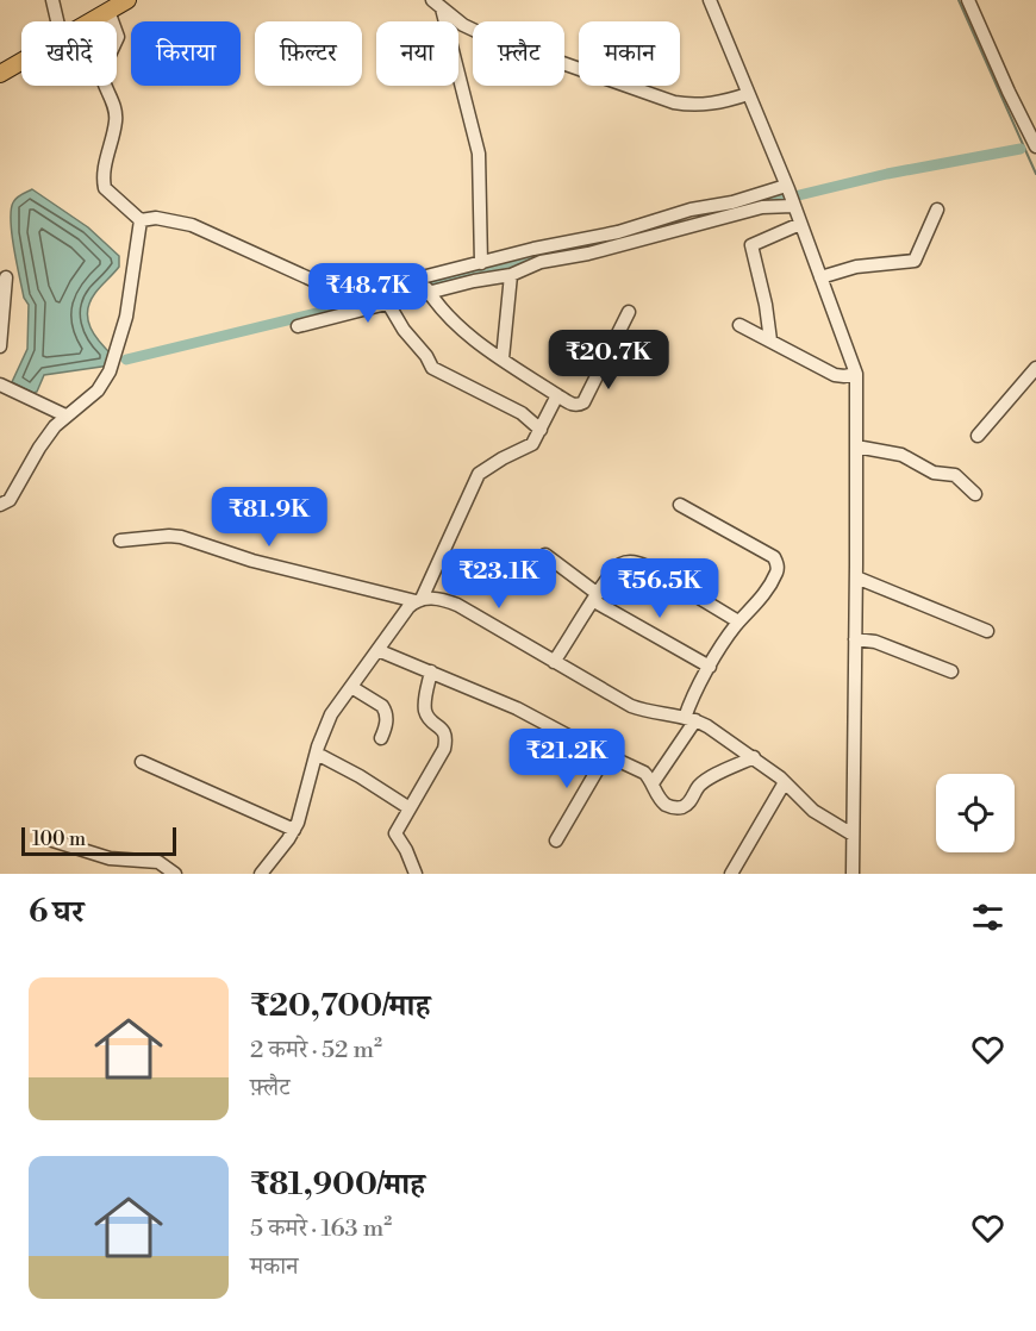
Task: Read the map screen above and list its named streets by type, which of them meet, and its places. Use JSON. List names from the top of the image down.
{
  "scale_bar": "100 m",
  "page": {
    "chip": [
      "खरीदें",
      "किराया",
      "फ़िल्टर",
      "नया",
      "फ़्लैट",
      "मकान"
    ],
    "price": [
      "₹48.7K",
      "₹20.7K",
      "₹81.9K",
      "₹23.1K",
      "₹56.5K",
      "₹21.2K"
    ],
    "scale": "100 m",
    "heading": "6 घर",
    "list": [
      {
        "name": "₹20,700/माह",
        "note": "2 कमरे · 52 m² · फ़्लैट"
      },
      {
        "name": "₹81,900/माह",
        "note": "5 कमरे · 163 m² · मकान"
      }
    ]
  }
}
